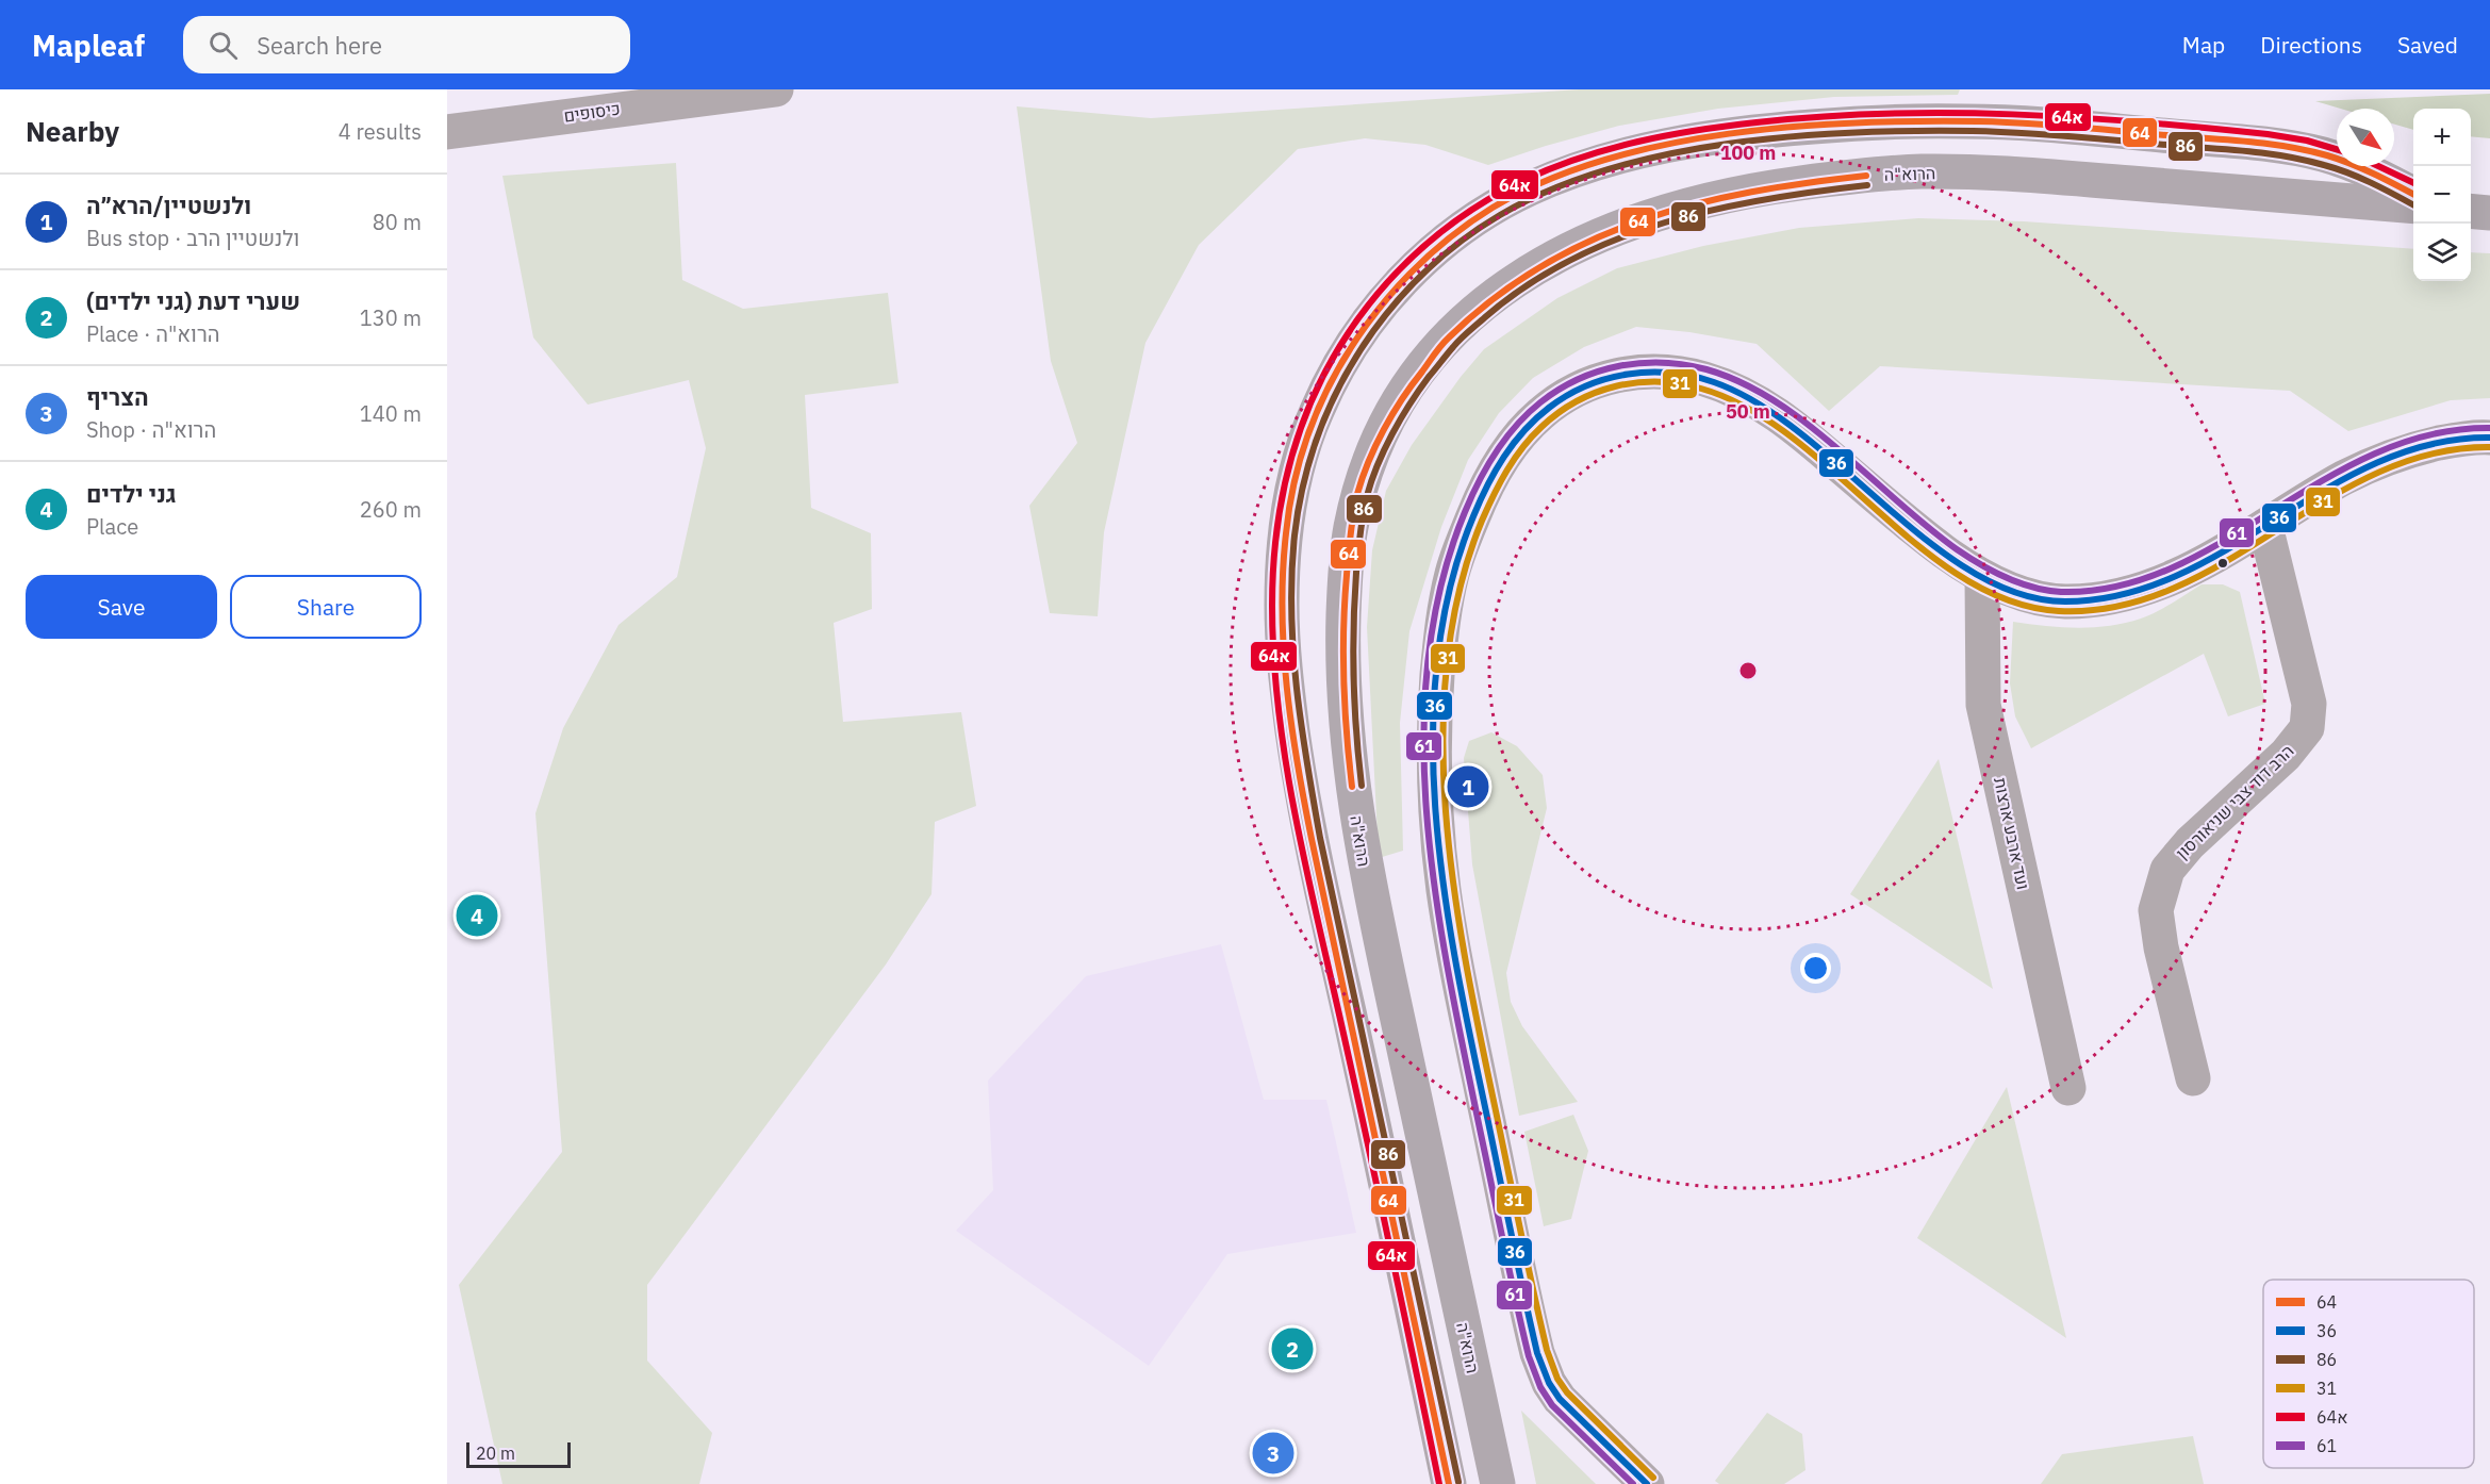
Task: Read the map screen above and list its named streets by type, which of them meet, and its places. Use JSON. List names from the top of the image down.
{
  "streets": {
    "street": [
      "כיסופים",
      "הרוא\"ה",
      "הרב דוד צבי שניאורסון",
      "ועד ארבע ארצות"
    ]
  },
  "lines": [
    "transit line 64א",
    "transit line 64",
    "transit line 86",
    "transit line 61",
    "transit line 36",
    "transit line 31"
  ],
  "legend": [
    "64",
    "36",
    "86",
    "31",
    "64א",
    "61"
  ],
  "scale_bar": "20 m",
  "north": "bottom right",
  "page": {
    "header": "Mapleaf",
    "search": "Search here",
    "nav": ["Map", "Directions", "Saved"],
    "heading": ["Nearby", "4 results"],
    "map_buttons": ["+", "−"],
    "list": [
      {
        "mark": "1",
        "name": "ולנשטיין/הרא״ה",
        "note": "Bus stop · ולנשטיין הרב",
        "value": "80 m"
      },
      {
        "mark": "2",
        "name": "שערי דעת (גני ילדים)",
        "note": "Place · הרוא\"ה",
        "value": "130 m"
      },
      {
        "mark": "3",
        "name": "הצריף",
        "note": "Shop · הרוא\"ה",
        "value": "140 m"
      },
      {
        "mark": "4",
        "name": "גני ילדים",
        "note": "Place",
        "value": "260 m"
      }
    ],
    "buttons": ["Save", "Share"],
    "pins": [
      "1",
      "4",
      "2",
      "3"
    ],
    "scale": "20 m"
  },
  "rings": ["100 m", "50 m"]
}
